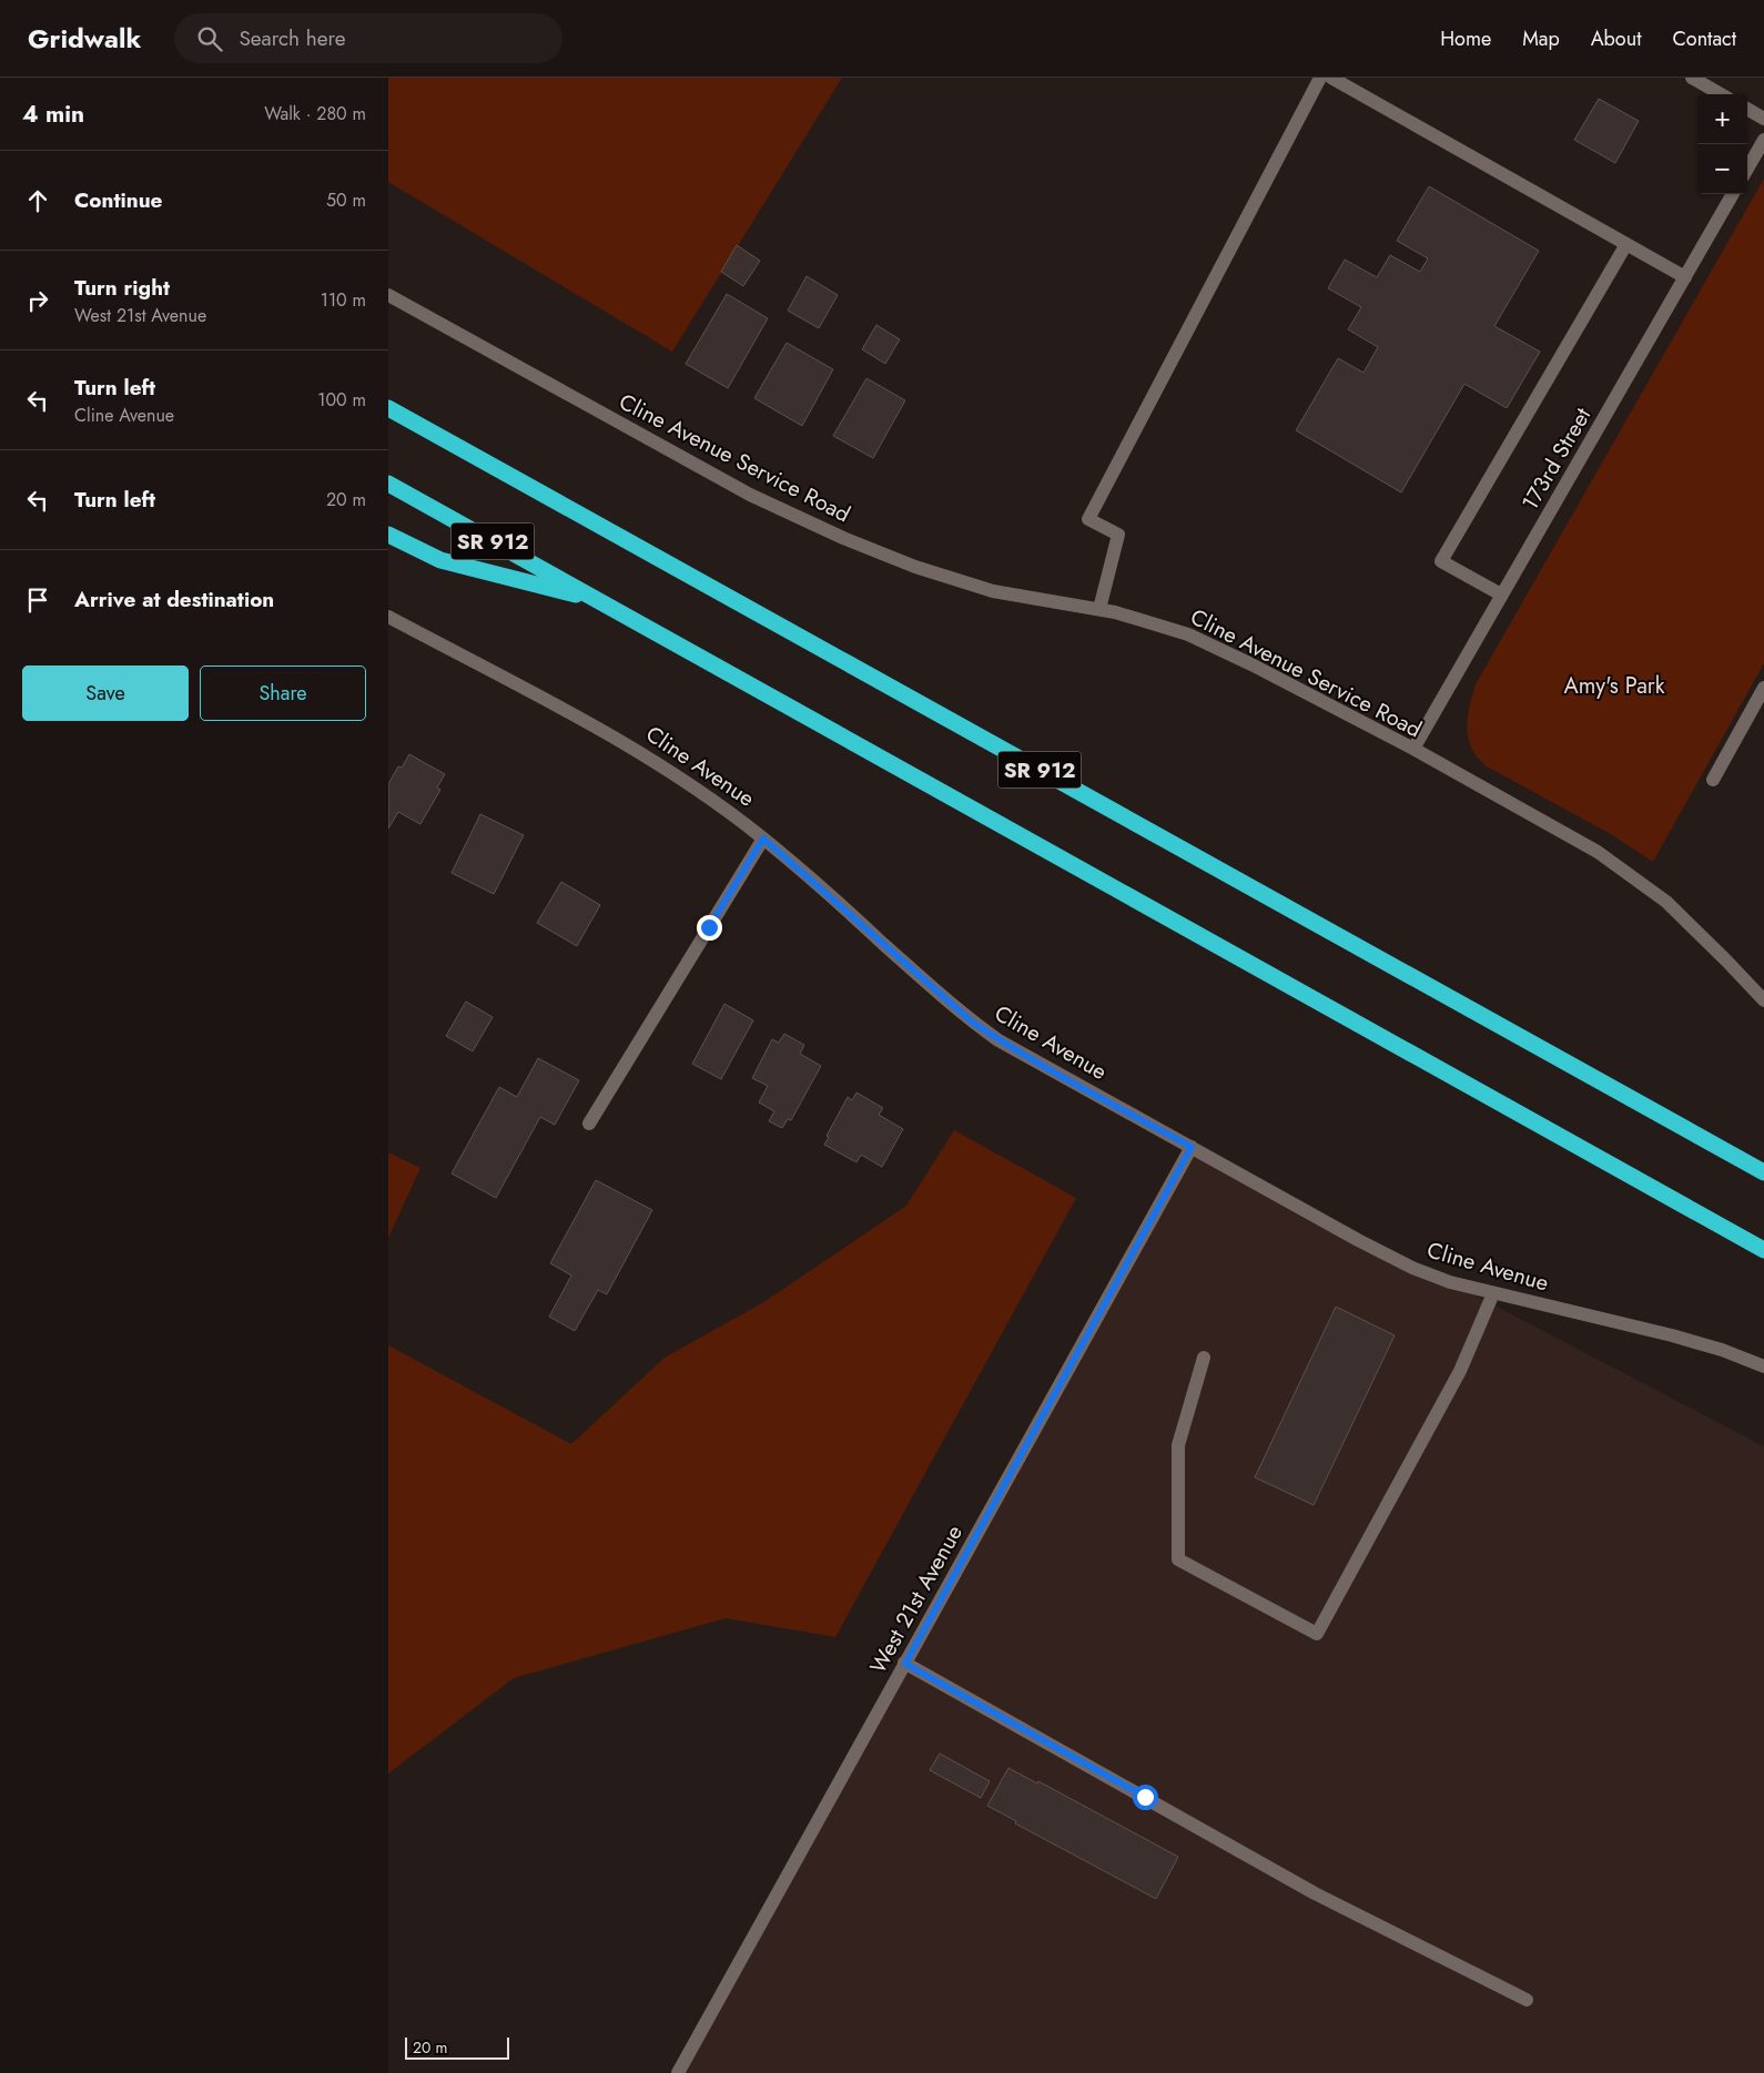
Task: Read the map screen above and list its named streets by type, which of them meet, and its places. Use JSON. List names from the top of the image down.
{
  "streets": {
    "highway": ["SR 912"],
    "street": [
      "Cline Avenue Service Road",
      "173rd Street",
      "Cline Avenue",
      "West 21st Avenue"
    ]
  },
  "crossings": [
    ["Cline Avenue Service Road", "173rd Street"],
    ["Cline Avenue", "West 21st Avenue"]
  ],
  "parks": ["Amy's Park"],
  "scale_bar": "20 m",
  "page": {
    "header": "Gridwalk",
    "search": "Search here",
    "nav": [
      "Home",
      "Map",
      "About",
      "Contact"
    ],
    "heading": ["4 min", "Walk · 280 m"],
    "map_buttons": ["+", "−"],
    "list": [
      ["Continue", "50 m"],
      ["Turn right", "West 21st Avenue", "110 m"],
      ["Turn left", "Cline Avenue", "100 m"],
      ["Turn left", "20 m"],
      "Arrive at destination"
    ],
    "buttons": ["Save", "Share"],
    "scale": "20 m"
  }
}
